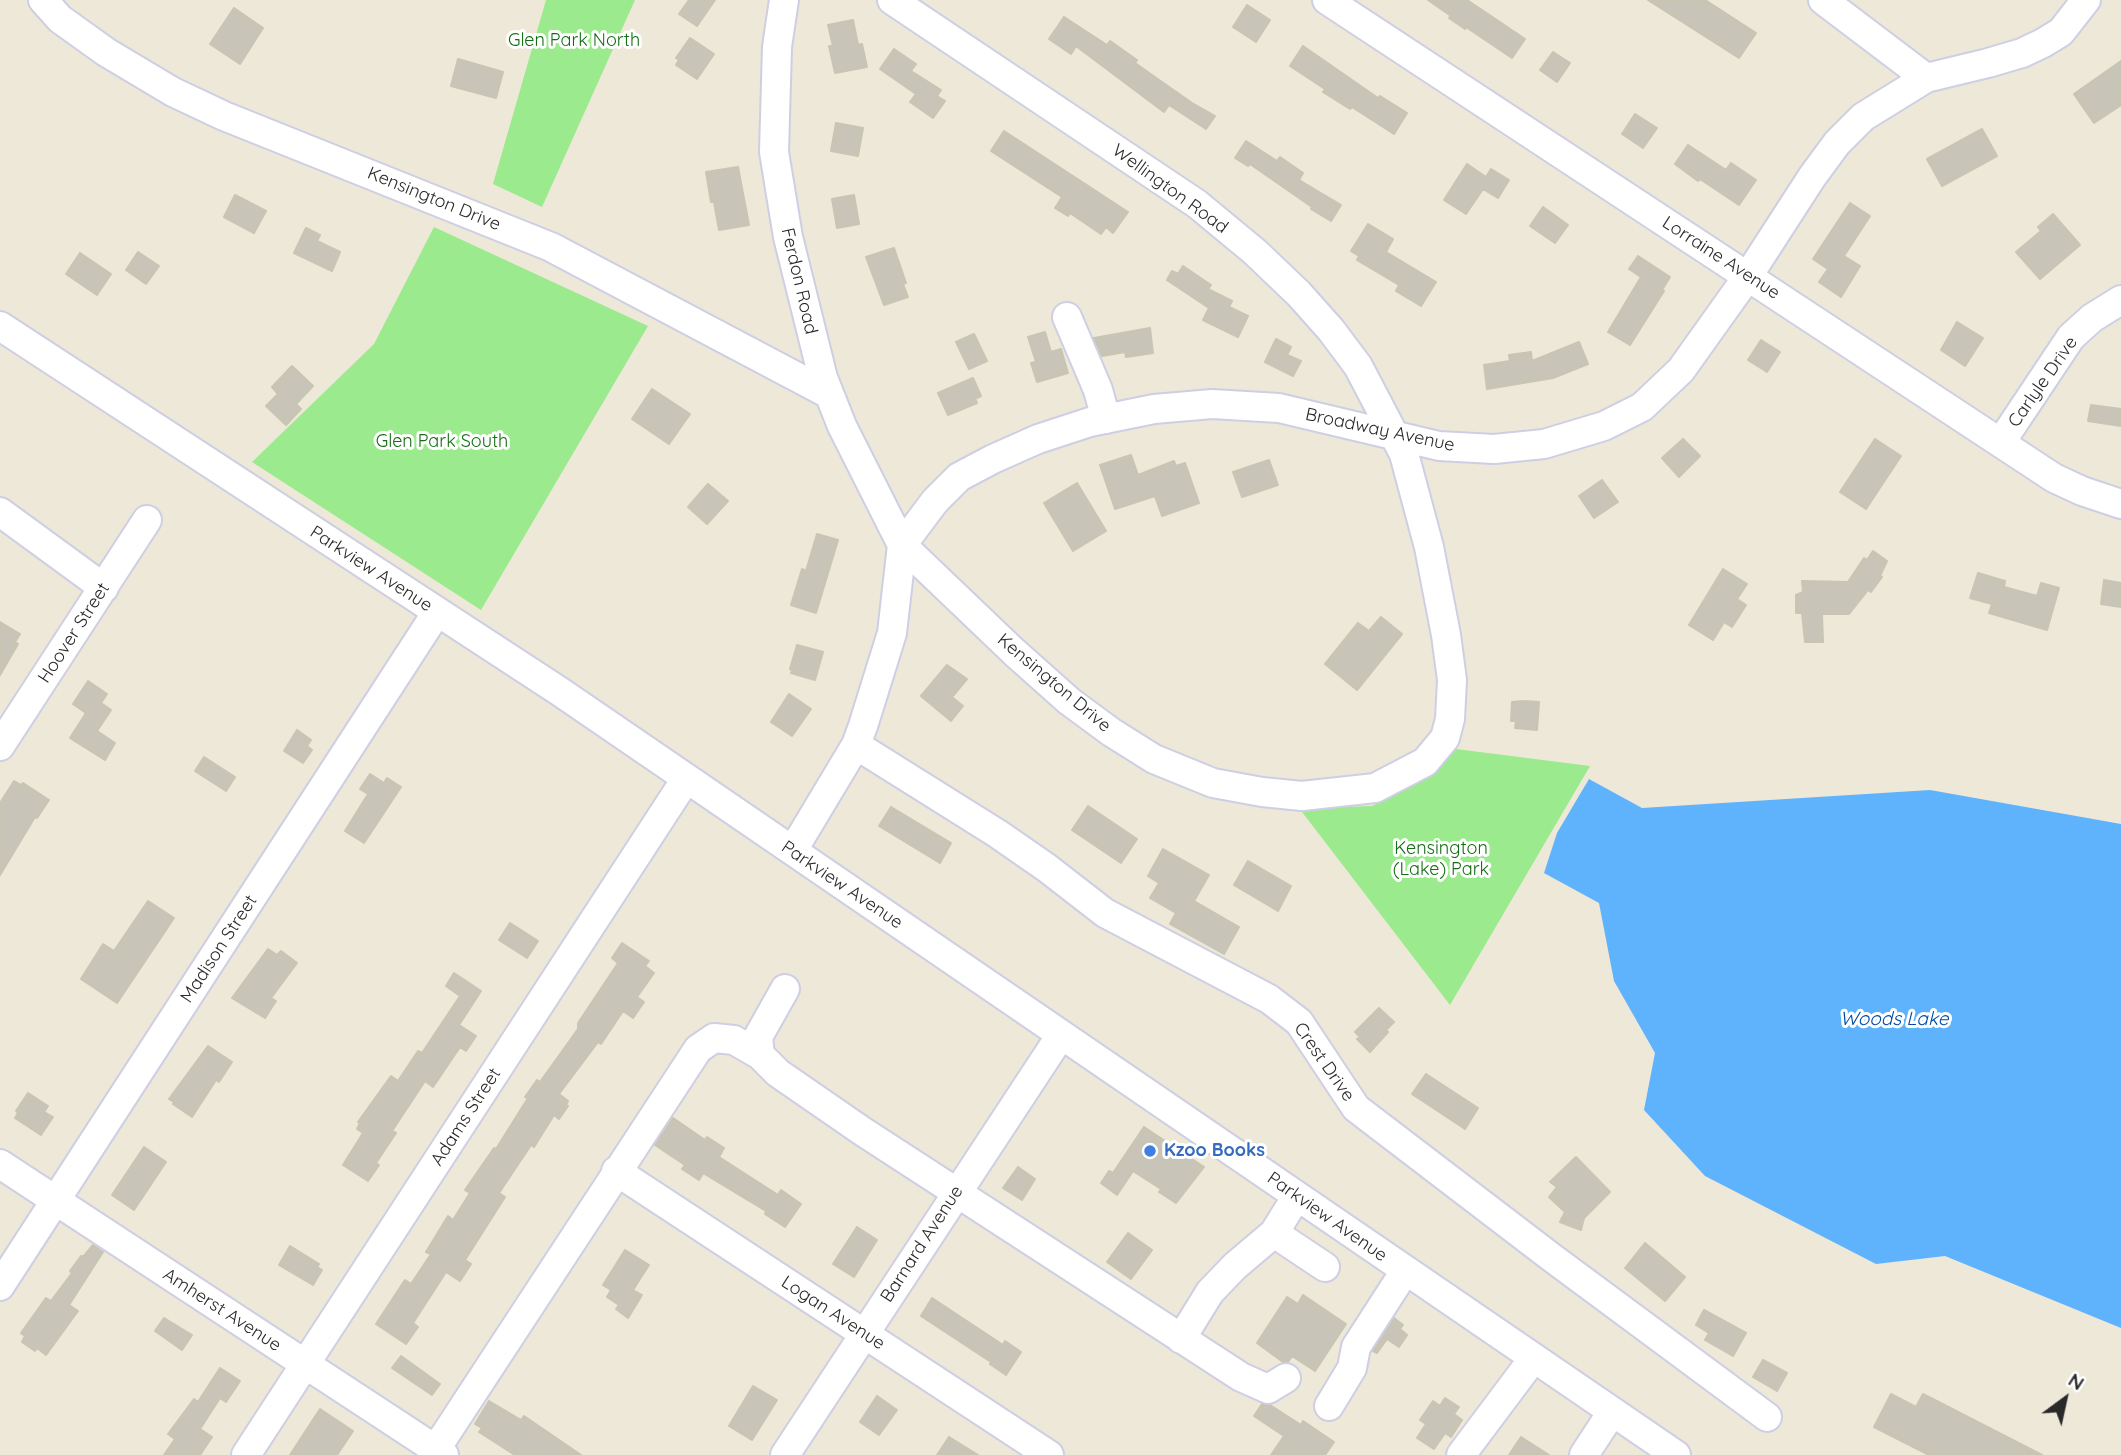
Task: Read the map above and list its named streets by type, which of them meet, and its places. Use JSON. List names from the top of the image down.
{
  "streets": {
    "street": [
      "Wellington Road",
      "Kensington Drive",
      "Lorraine Avenue",
      "Ferdon Road",
      "Carlyle Drive",
      "Broadway Avenue",
      "Parkview Avenue",
      "Hoover Street",
      "Madison Street",
      "Crest Drive",
      "Adams Street",
      "Barnard Avenue",
      "Amherst Avenue",
      "Logan Avenue"
    ]
  },
  "crossings": [
    ["Wellington Road", "Kensington Drive"],
    ["Wellington Road", "Broadway Avenue"],
    ["Kensington Drive", "Ferdon Road"],
    ["Kensington Drive", "Broadway Avenue"],
    ["Lorraine Avenue", "Carlyle Drive"],
    ["Lorraine Avenue", "Broadway Avenue"],
    ["Ferdon Road", "Broadway Avenue"],
    ["Parkview Avenue", "Madison Street"],
    ["Parkview Avenue", "Adams Street"],
    ["Parkview Avenue", "Barnard Avenue"],
    ["Madison Street", "Amherst Avenue"],
    ["Adams Street", "Amherst Avenue"],
    ["Barnard Avenue", "Logan Avenue"]
  ],
  "water": ["Woods Lake"],
  "parks": ["Glen Park North", "Glen Park South", "Kensington (Lake) Park"],
  "places": ["Kzoo Books"],
  "north": "top right"
}
